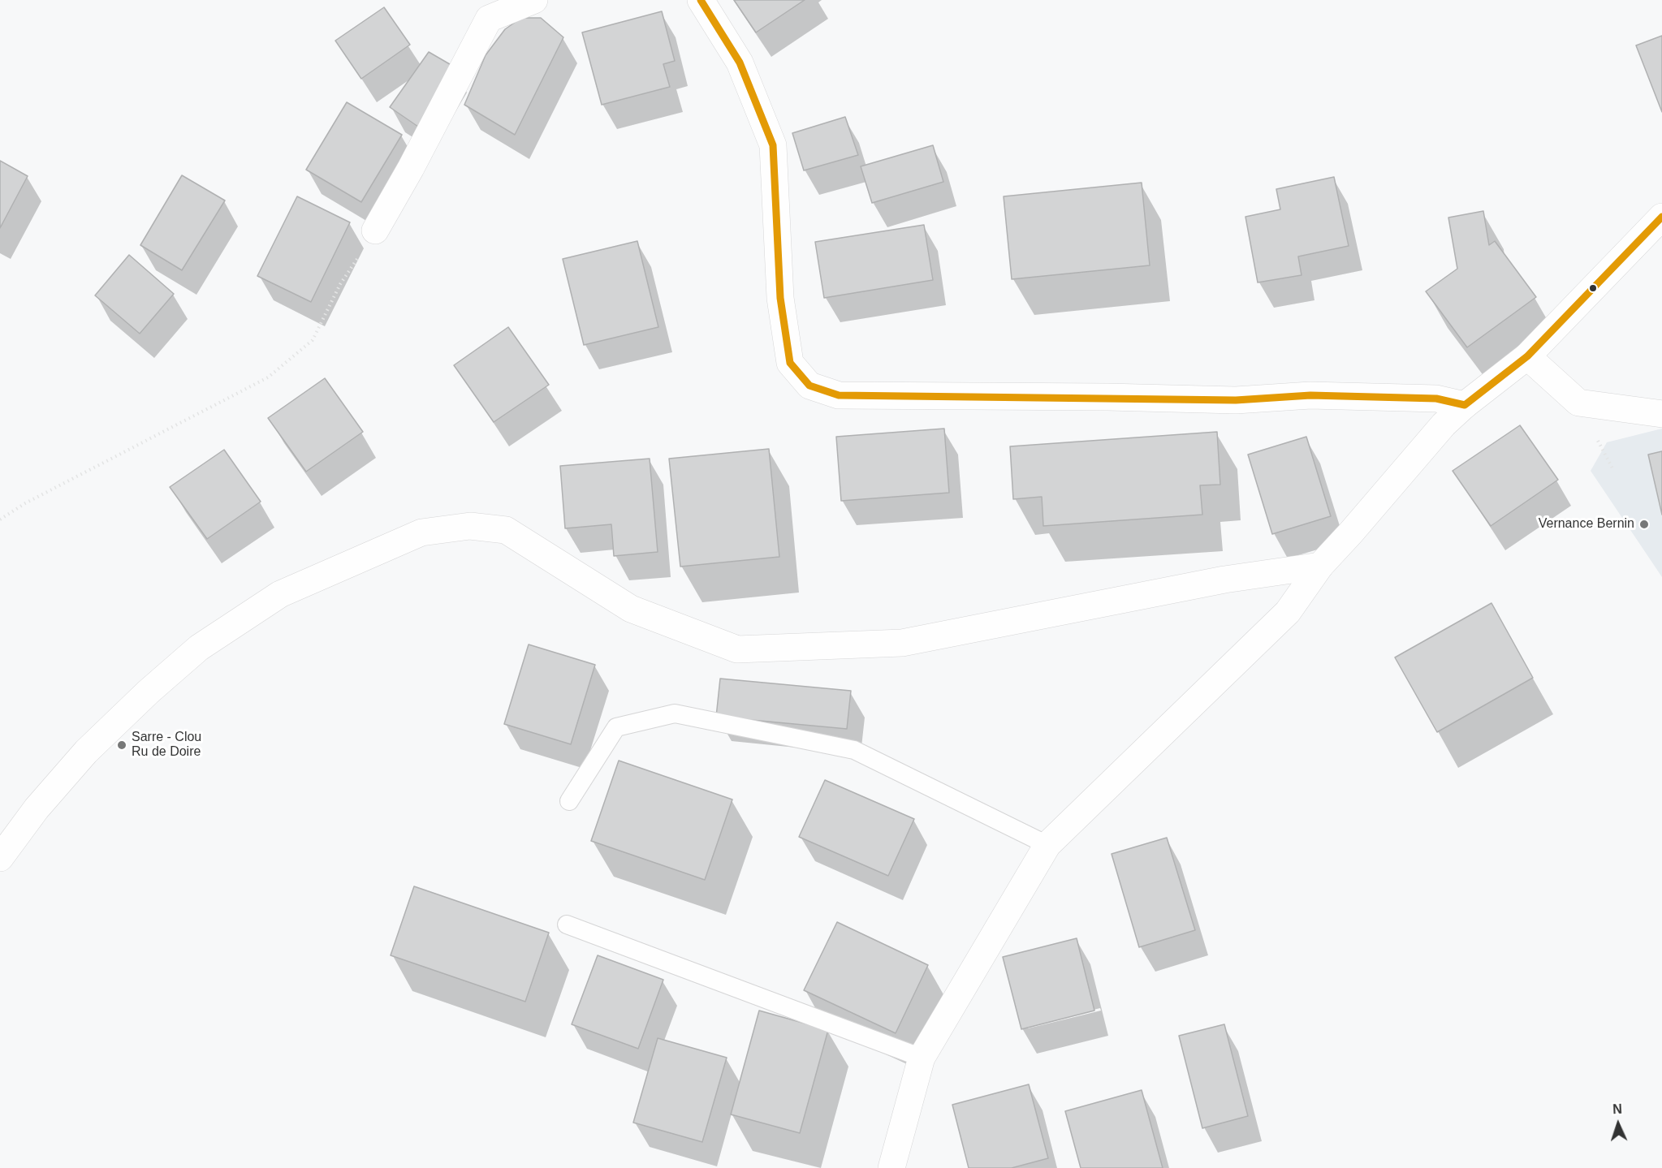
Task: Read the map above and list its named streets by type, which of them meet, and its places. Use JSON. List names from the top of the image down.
{
  "places": ["Vernance Bernin", "Sarre - Clou Ru de Doire"],
  "north": "top"
}
